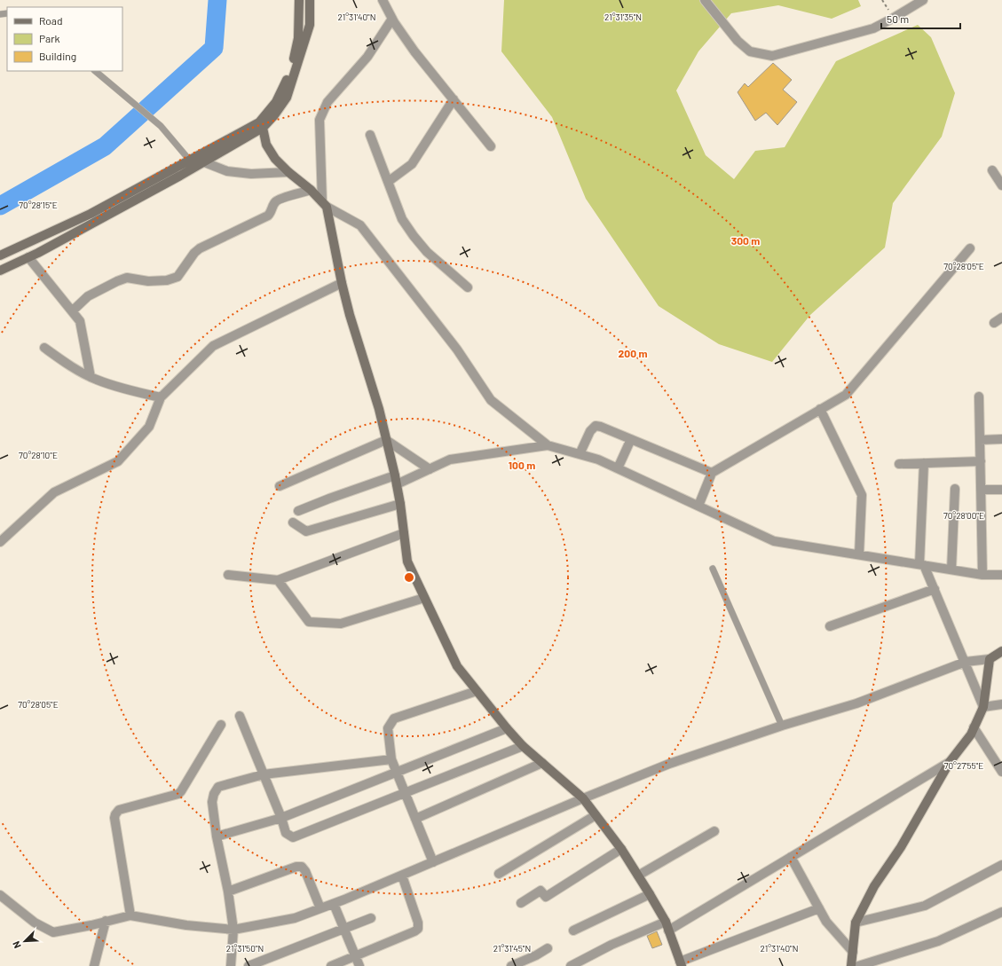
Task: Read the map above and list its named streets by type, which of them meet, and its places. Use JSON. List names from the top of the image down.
{
  "legend": ["Road", "Park", "Building"],
  "scale_bar": "50 m",
  "north": "bottom left",
  "coordinates": [
    "21°31'35\"N",
    "21°31'40\"N",
    "70°28'15\"E",
    "70°28'05\"E",
    "70°28'10\"E",
    "70°28'00\"E",
    "70°27'55\"E",
    "21°31'50\"N",
    "21°31'45\"N"
  ],
  "rings": ["300 m", "200 m", "100 m"]
}
